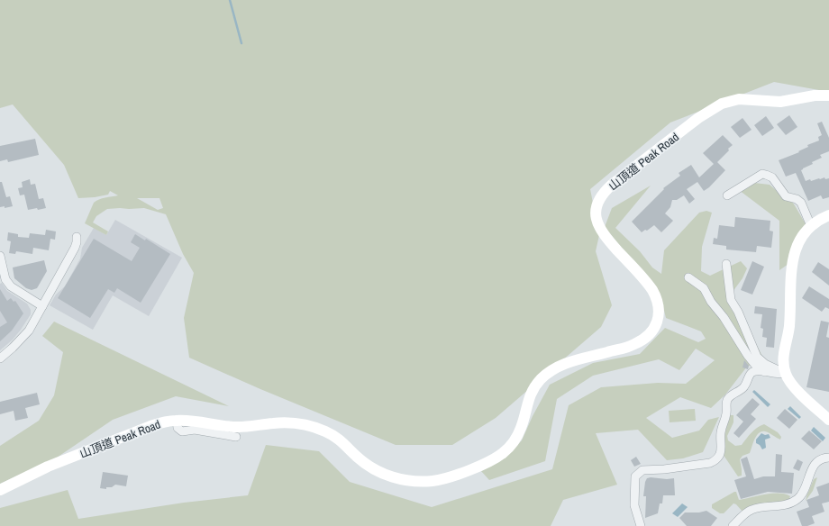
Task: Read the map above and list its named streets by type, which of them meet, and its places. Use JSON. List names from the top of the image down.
{
  "streets": {
    "main road": ["山頂道 Peak Road"]
  }
}
